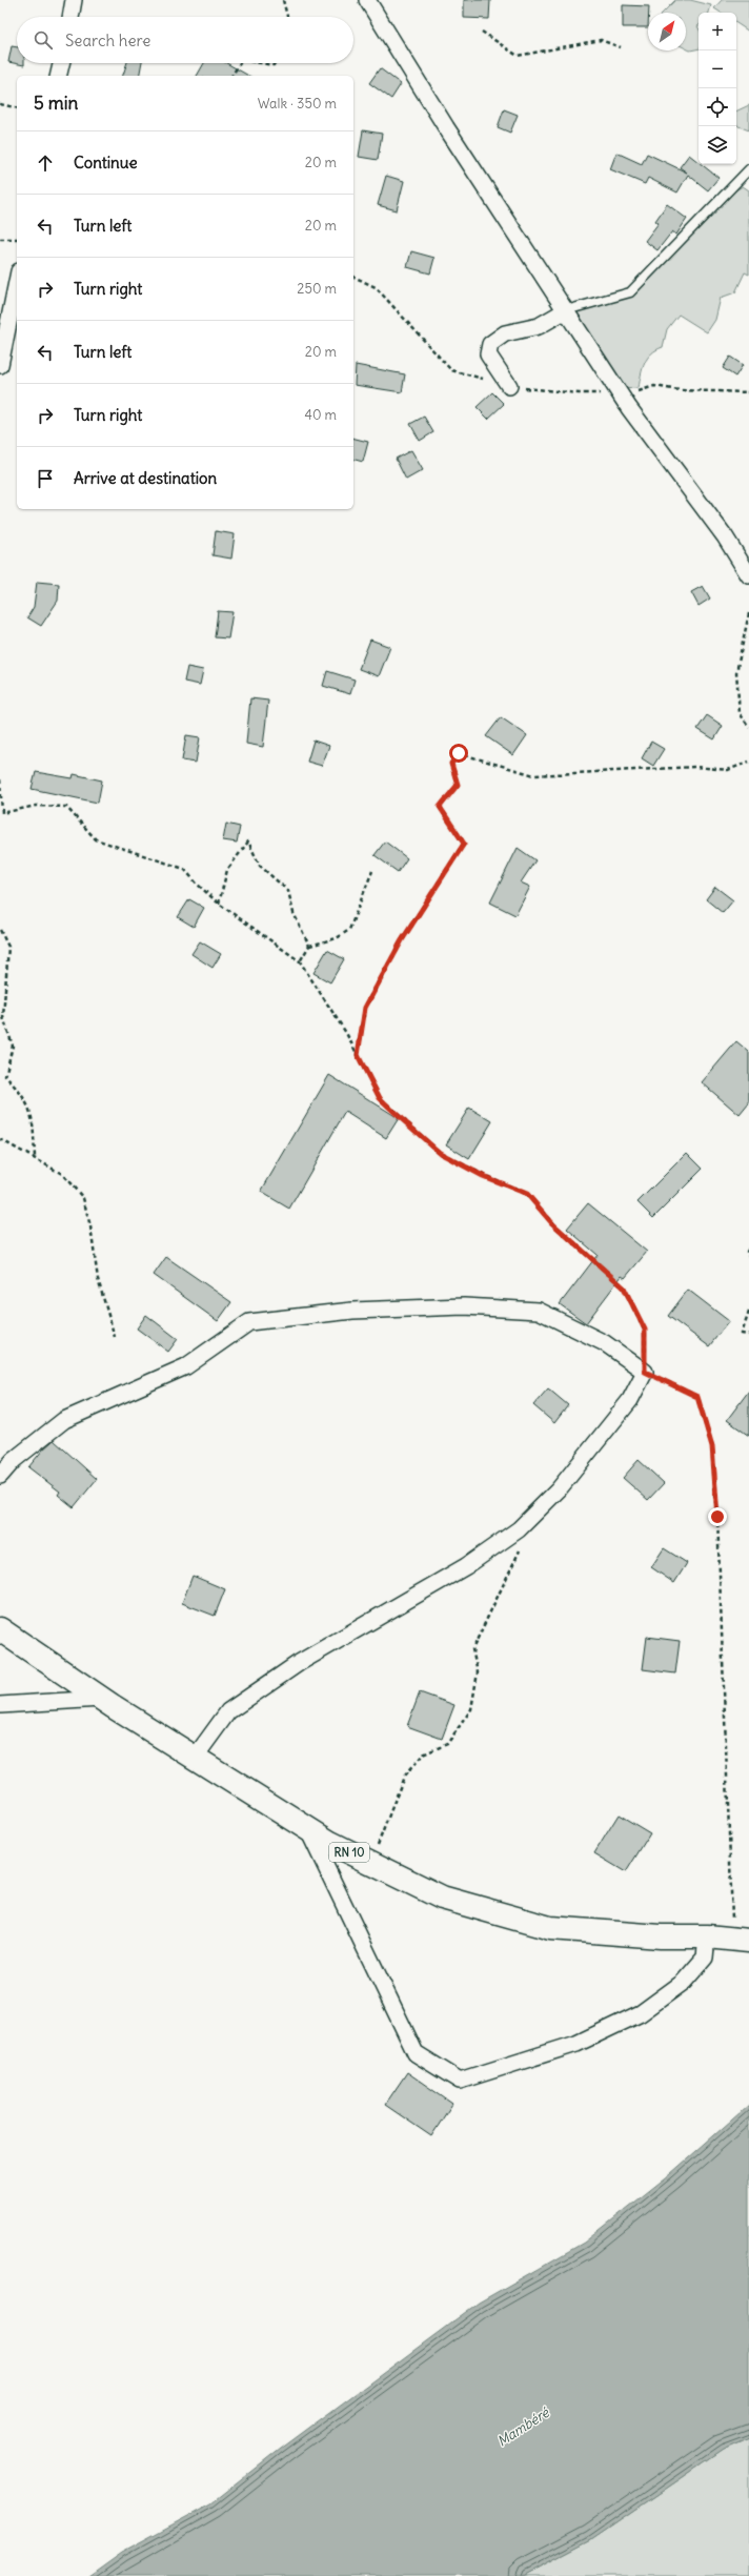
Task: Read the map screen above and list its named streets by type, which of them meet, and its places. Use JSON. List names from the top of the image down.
{
  "streets": {
    "main road": ["RN 10"]
  },
  "water": ["Mambéré"],
  "north": "top right",
  "page": {
    "map_buttons": ["+", "−"],
    "search": "Search here",
    "heading": ["5 min", "Walk · 350 m"],
    "list": [
      ["Continue", "20 m"],
      ["Turn left", "20 m"],
      ["Turn right", "250 m"],
      ["Turn left", "20 m"],
      ["Turn right", "40 m"],
      "Arrive at destination"
    ]
  }
}
